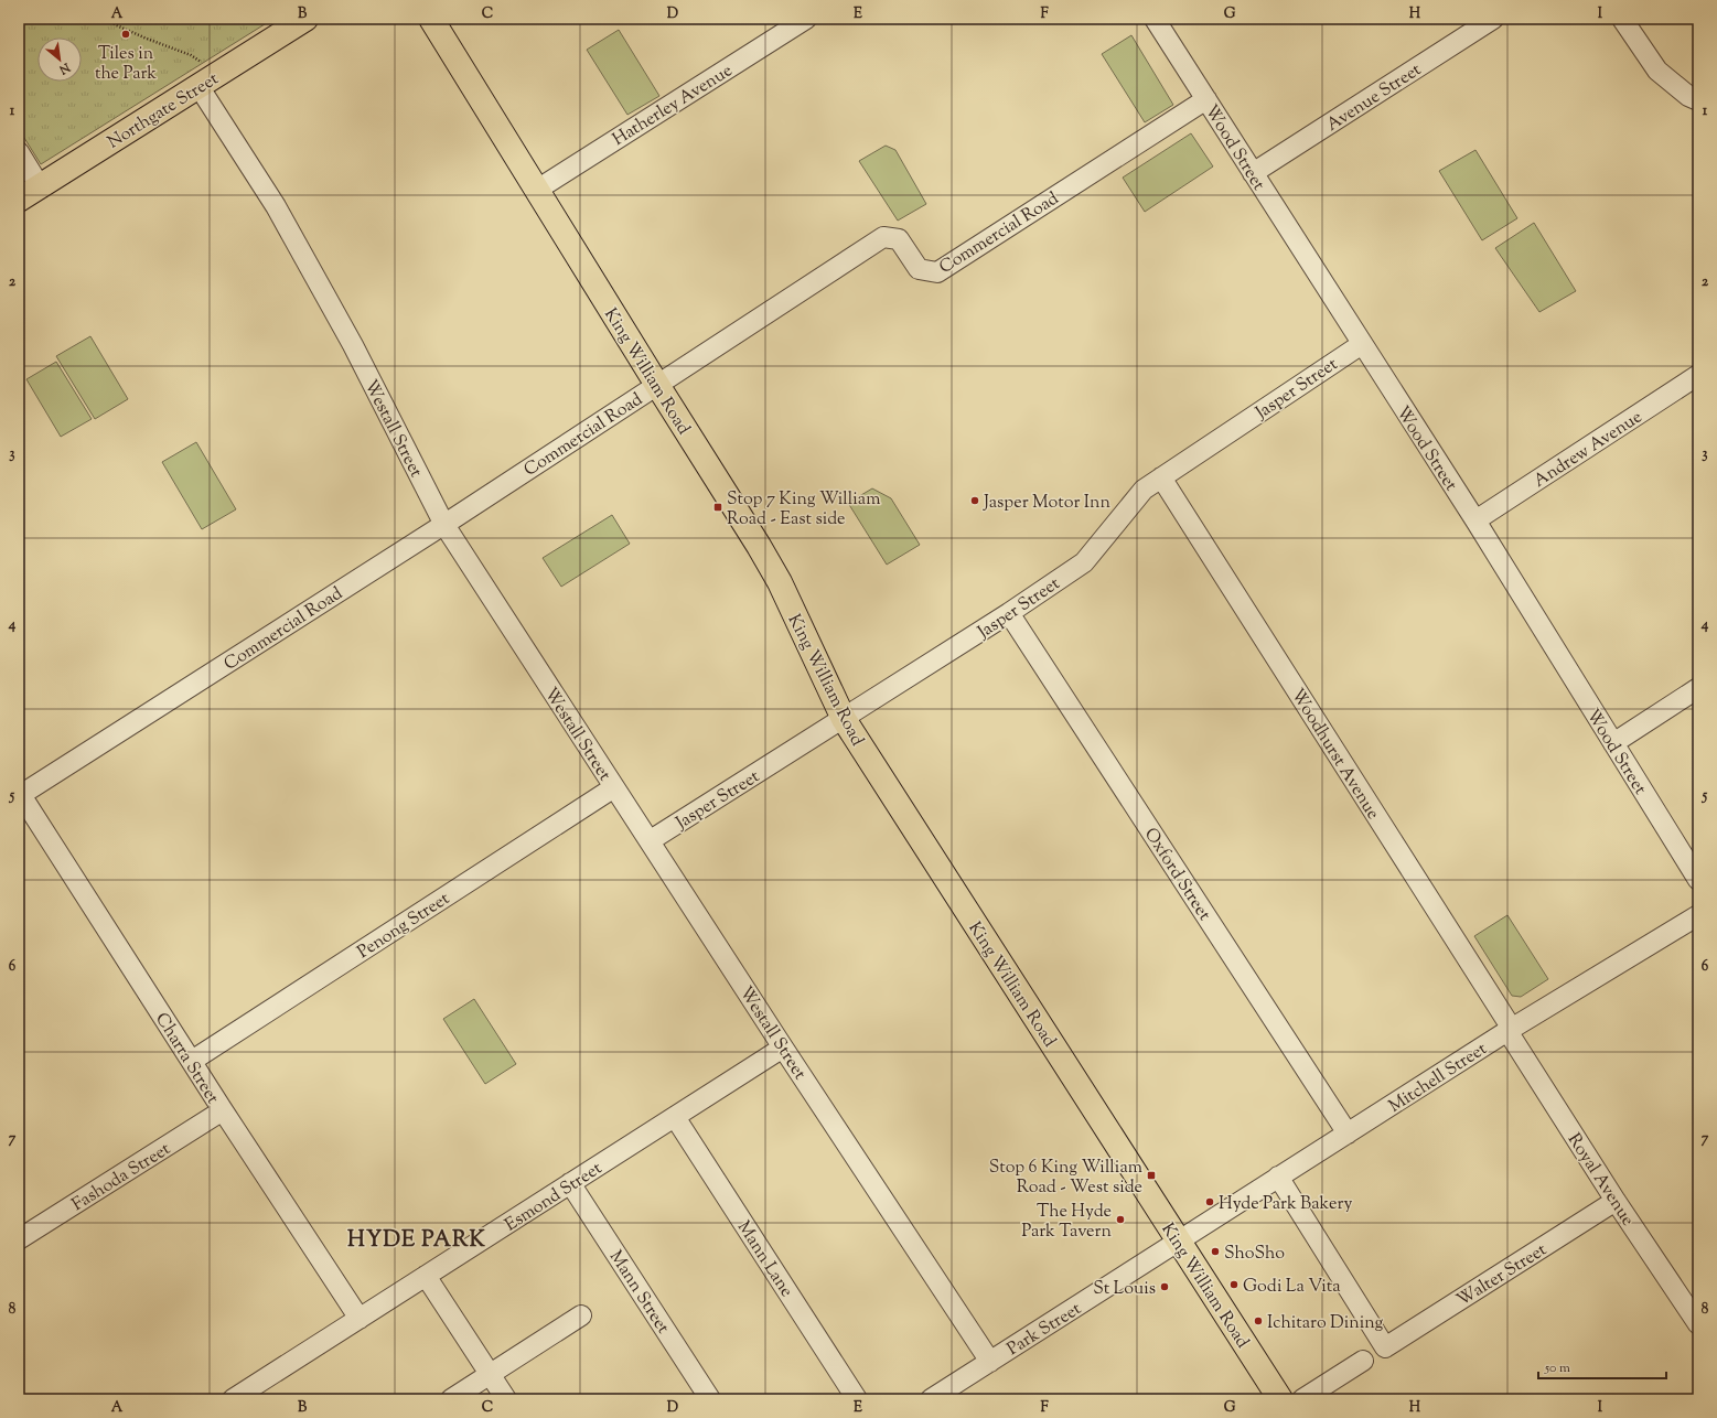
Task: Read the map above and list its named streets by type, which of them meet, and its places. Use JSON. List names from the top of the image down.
{
  "streets": {
    "main road": ["Northgate Street", "King William Road"],
    "street": [
      "Avenue Street",
      "Hatherley Avenue",
      "Wood Street",
      "Commercial Road",
      "Jasper Street",
      "Westall Street",
      "Andrew Avenue",
      "Woodhurst Avenue",
      "Oxford Street",
      "Penong Street",
      "Charra Street",
      "Mitchell Street",
      "Fashoda Street",
      "Royal Avenue",
      "Esmond Street",
      "Mann Lane",
      "Walter Street",
      "Mann Street",
      "Park Street"
    ]
  },
  "crossings": [
    ["Avenue Street", "Wood Street"],
    ["Hatherley Avenue", "King William Road"],
    ["Northgate Street", "Westall Street"],
    ["Wood Street", "Commercial Road"],
    ["Wood Street", "Jasper Street"],
    ["Wood Street", "Andrew Avenue"],
    ["Commercial Road", "King William Road"],
    ["Commercial Road", "Westall Street"],
    ["Commercial Road", "Charra Street"],
    ["King William Road", "Jasper Street"],
    ["King William Road", "Mitchell Street"],
    ["King William Road", "Park Street"],
    ["Jasper Street", "Westall Street"],
    ["Jasper Street", "Woodhurst Avenue"],
    ["Jasper Street", "Oxford Street"],
    ["Westall Street", "Penong Street"],
    ["Westall Street", "Esmond Street"],
    ["Westall Street", "Park Street"],
    ["Woodhurst Avenue", "Mitchell Street"],
    ["Woodhurst Avenue", "Royal Avenue"],
    ["Oxford Street", "Mitchell Street"],
    ["Penong Street", "Charra Street"],
    ["Charra Street", "Fashoda Street"],
    ["Charra Street", "Esmond Street"],
    ["Mitchell Street", "Royal Avenue"],
    ["Mitchell Street", "Walter Street"],
    ["Mitchell Street", "Park Street"],
    ["Royal Avenue", "Walter Street"],
    ["Esmond Street", "Mann Lane"],
    ["Esmond Street", "Mann Street"]
  ],
  "districts": ["HYDE PARK"],
  "places": {
    "other": [
      "Tiles in the Park",
      "Jasper Motor Inn",
      "Hyde Park Bakery",
      "The Hyde Park Tavern",
      "ShoSho",
      "Godi La Vita",
      "St Louis",
      "Ichitaro Dining"
    ],
    "transit": ["Stop 7 King William Road - East side", "Stop 6 King William Road - West side"]
  },
  "scale_bar": "50 m",
  "north": "bottom right",
  "grid": {
    "columns": [
      "A",
      "B",
      "C",
      "D",
      "E",
      "F",
      "G",
      "H",
      "I"
    ],
    "rows": [
      "1",
      "2",
      "3",
      "4",
      "5",
      "6",
      "7",
      "8"
    ]
  }
}
